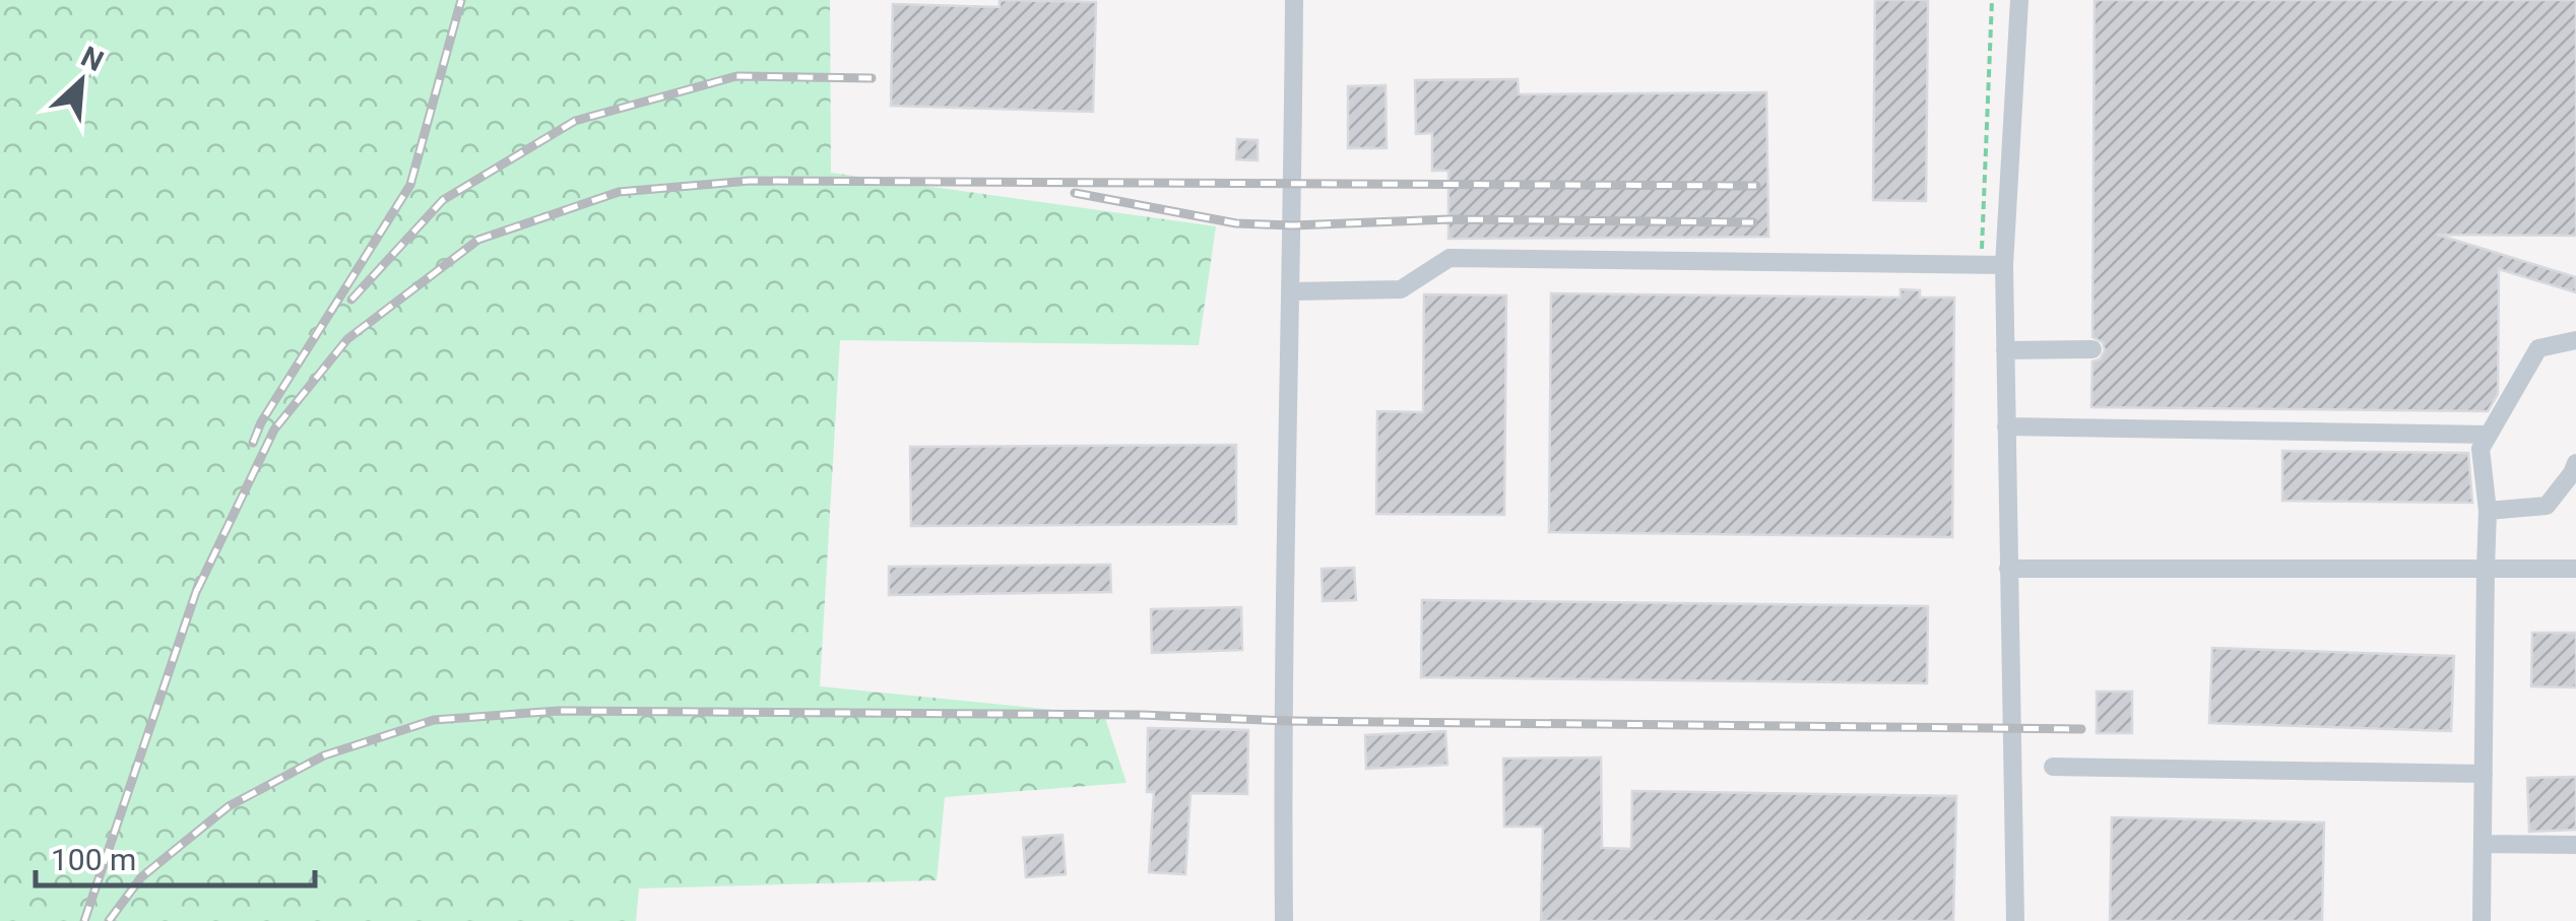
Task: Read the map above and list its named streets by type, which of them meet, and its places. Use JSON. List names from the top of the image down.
{
  "scale_bar": "100 m",
  "north": "top right"
}
